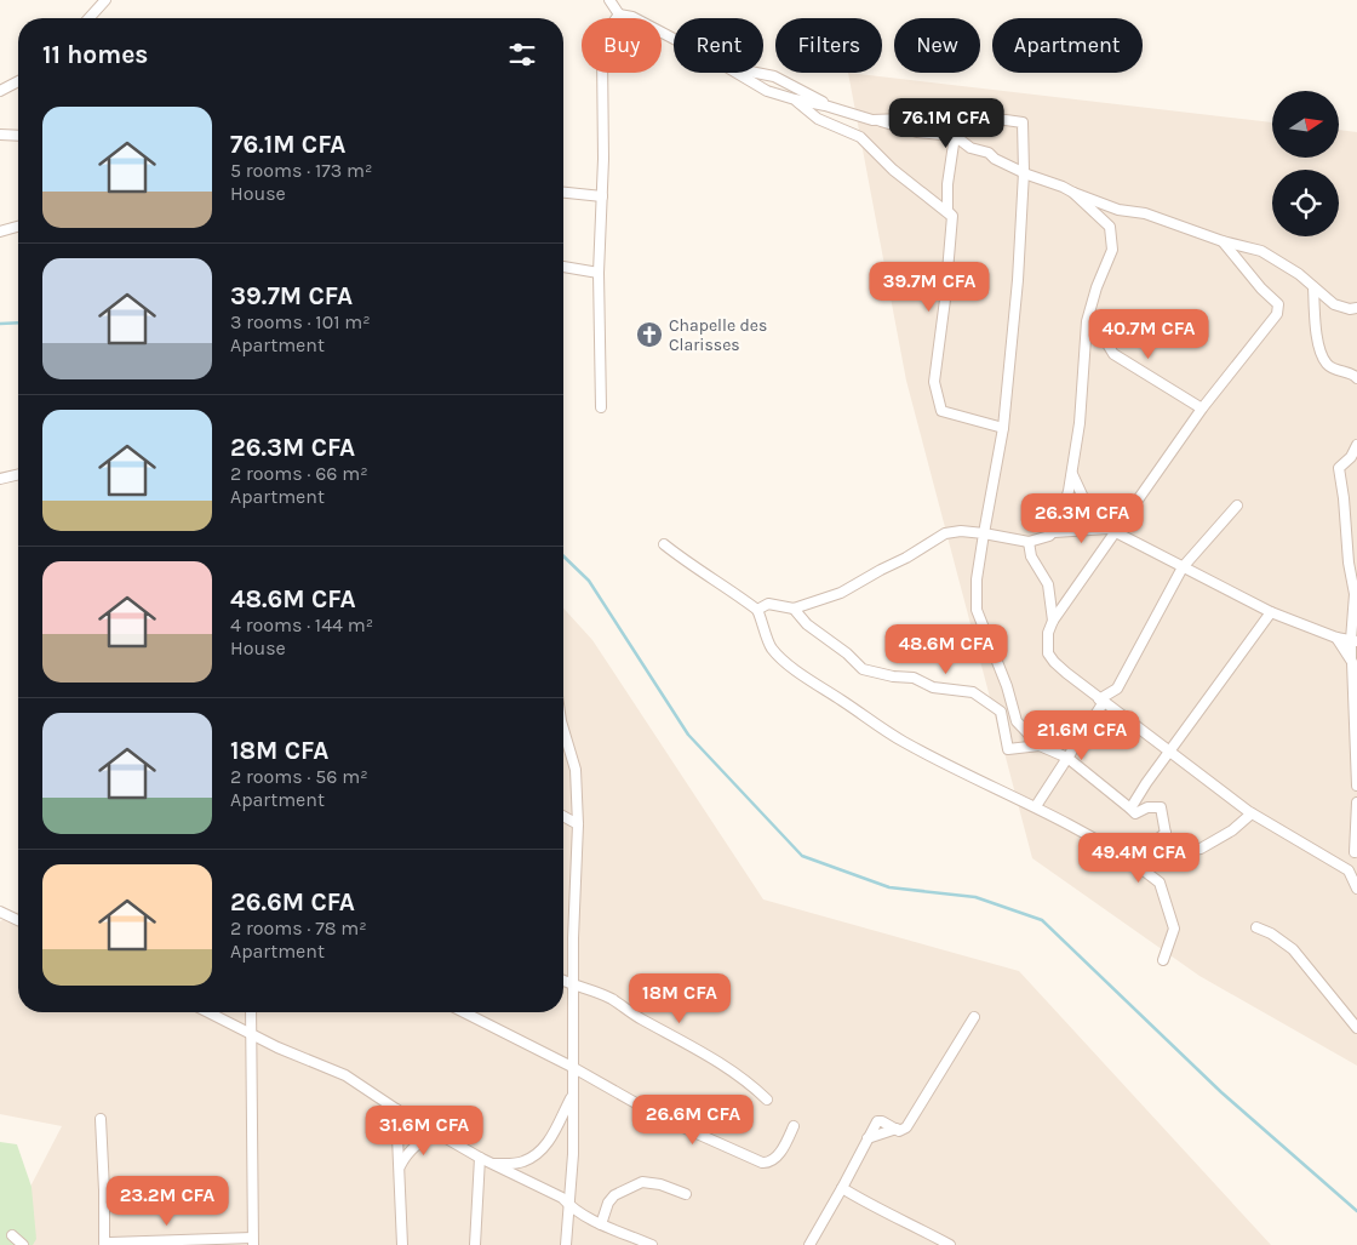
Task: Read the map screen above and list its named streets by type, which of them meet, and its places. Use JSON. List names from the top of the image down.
{
  "places": {
    "church": ["Chapelle des Clarisses"]
  },
  "north": "right",
  "page": {
    "chip": [
      "Buy",
      "Rent",
      "Filters",
      "New",
      "Apartment"
    ],
    "heading": "11 homes",
    "list": [
      {
        "name": "76.1M CFA",
        "note": "5 rooms · 173 m² · House"
      },
      {
        "name": "39.7M CFA",
        "note": "3 rooms · 101 m² · Apartment"
      },
      {
        "name": "26.3M CFA",
        "note": "2 rooms · 66 m² · Apartment"
      },
      {
        "name": "48.6M CFA",
        "note": "4 rooms · 144 m² · House"
      },
      {
        "name": "18M CFA",
        "note": "2 rooms · 56 m² · Apartment"
      },
      {
        "name": "26.6M CFA",
        "note": "2 rooms · 78 m² · Apartment"
      }
    ],
    "price": [
      "76.1M CFA",
      "39.7M CFA",
      "40.7M CFA",
      "26.3M CFA",
      "48.6M CFA",
      "21.6M CFA",
      "49.4M CFA",
      "18M CFA",
      "26.6M CFA",
      "31.6M CFA",
      "23.2M CFA"
    ]
  }
}
